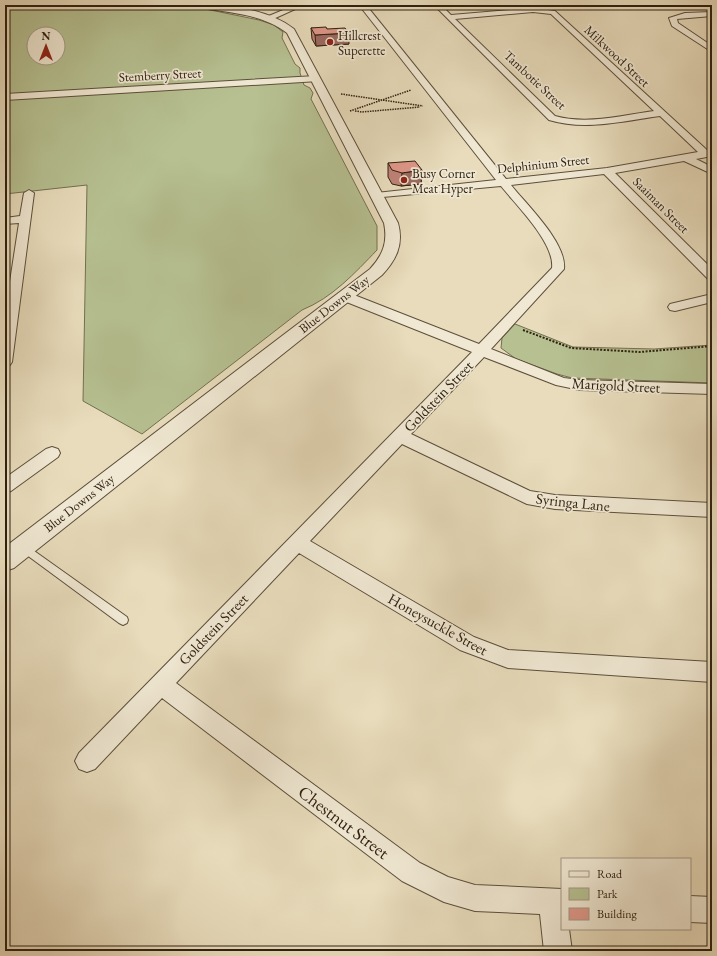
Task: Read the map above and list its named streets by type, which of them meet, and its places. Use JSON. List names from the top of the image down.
{
  "streets": {
    "street": [
      "Milkwood Street",
      "Stemberry Street",
      "Tambotie Street",
      "Delphinium Street",
      "Saaiman Street",
      "Blue Downs Way",
      "Marigold Street",
      "Goldstein Street",
      "Syringa Lane",
      "Honeysuckle Street",
      "Chestnut Street"
    ]
  },
  "crossings": [
    ["Milkwood Street", "Tambotie Street"],
    ["Milkwood Street", "Delphinium Street"],
    ["Stemberry Street", "Blue Downs Way"],
    ["Delphinium Street", "Saaiman Street"],
    ["Delphinium Street", "Blue Downs Way"],
    ["Delphinium Street", "Goldstein Street"],
    ["Blue Downs Way", "Marigold Street"],
    ["Marigold Street", "Goldstein Street"],
    ["Goldstein Street", "Syringa Lane"],
    ["Goldstein Street", "Honeysuckle Street"],
    ["Goldstein Street", "Chestnut Street"]
  ],
  "places": ["Hillcrest Superette", "Busy Corner Meat Hyper"],
  "legend": ["Road", "Park", "Building"],
  "north": "top"
}
